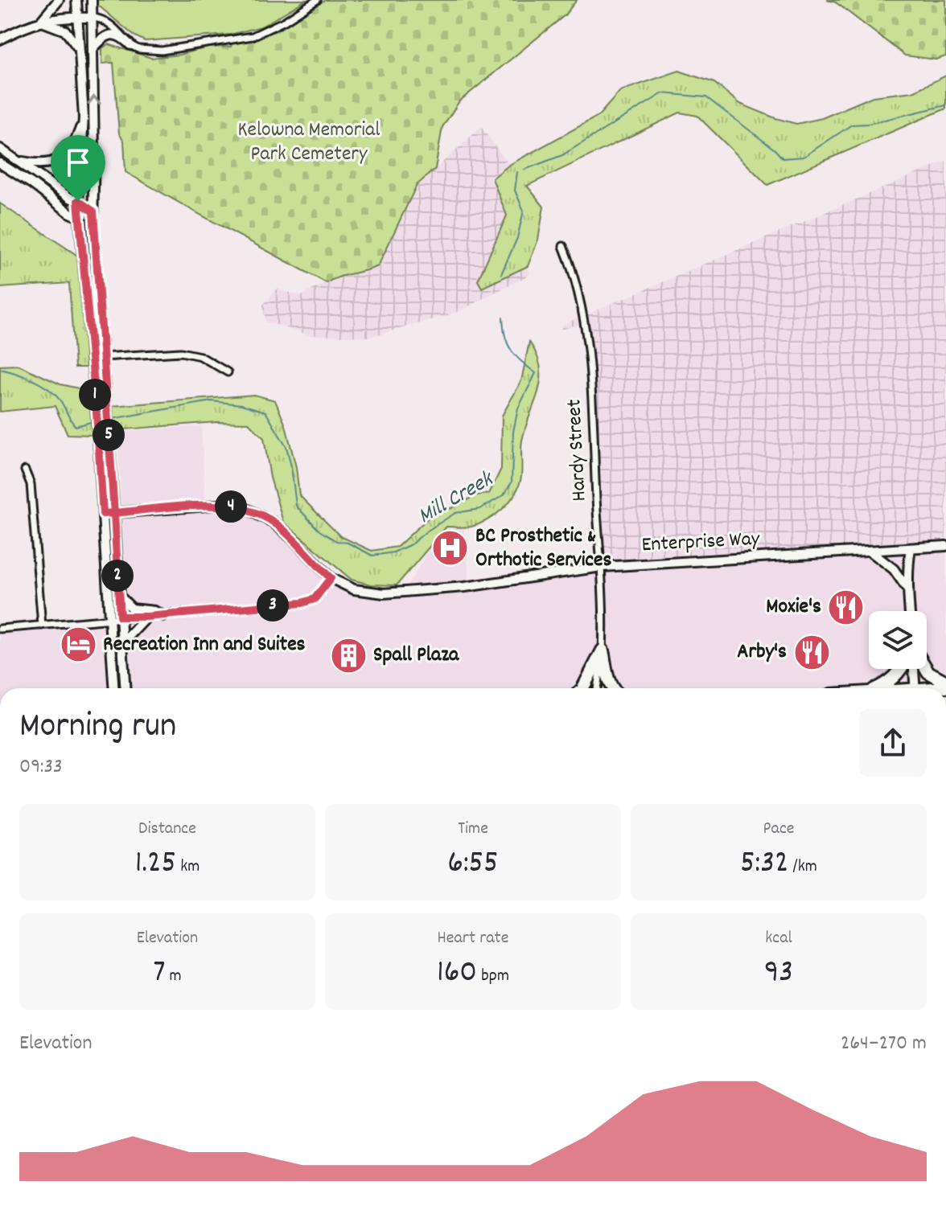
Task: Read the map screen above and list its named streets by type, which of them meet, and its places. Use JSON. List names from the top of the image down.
{
  "streets": {
    "main road": ["Enterprise Way"],
    "street": ["Hardy Street"]
  },
  "crossings": [
    ["Hardy Street", "Enterprise Way"]
  ],
  "water": ["Mill Creek"],
  "parks": ["Kelowna Memorial Park Cemetery"],
  "places": {
    "hospital": ["BC Prosthetic & Orthotic Services"],
    "restaurant": ["Moxie's", "Arby's"],
    "hotel": ["Recreation Inn and Suites"],
    "building": ["Spall Plaza"]
  },
  "page": {
    "pins": [
      "1",
      "5",
      "4",
      "2",
      "3"
    ],
    "heading": ["Morning run", "09:33"],
    "stats": [
      ["Distance", "1.25 km"],
      ["Time", "6:55"],
      ["Pace", "5:32 /km"],
      ["Elevation", "7 m"],
      ["Heart rate", "160 bpm"],
      ["kcal", "93"]
    ],
    "chart": ["Elevation", "264–270 m"]
  }
}
